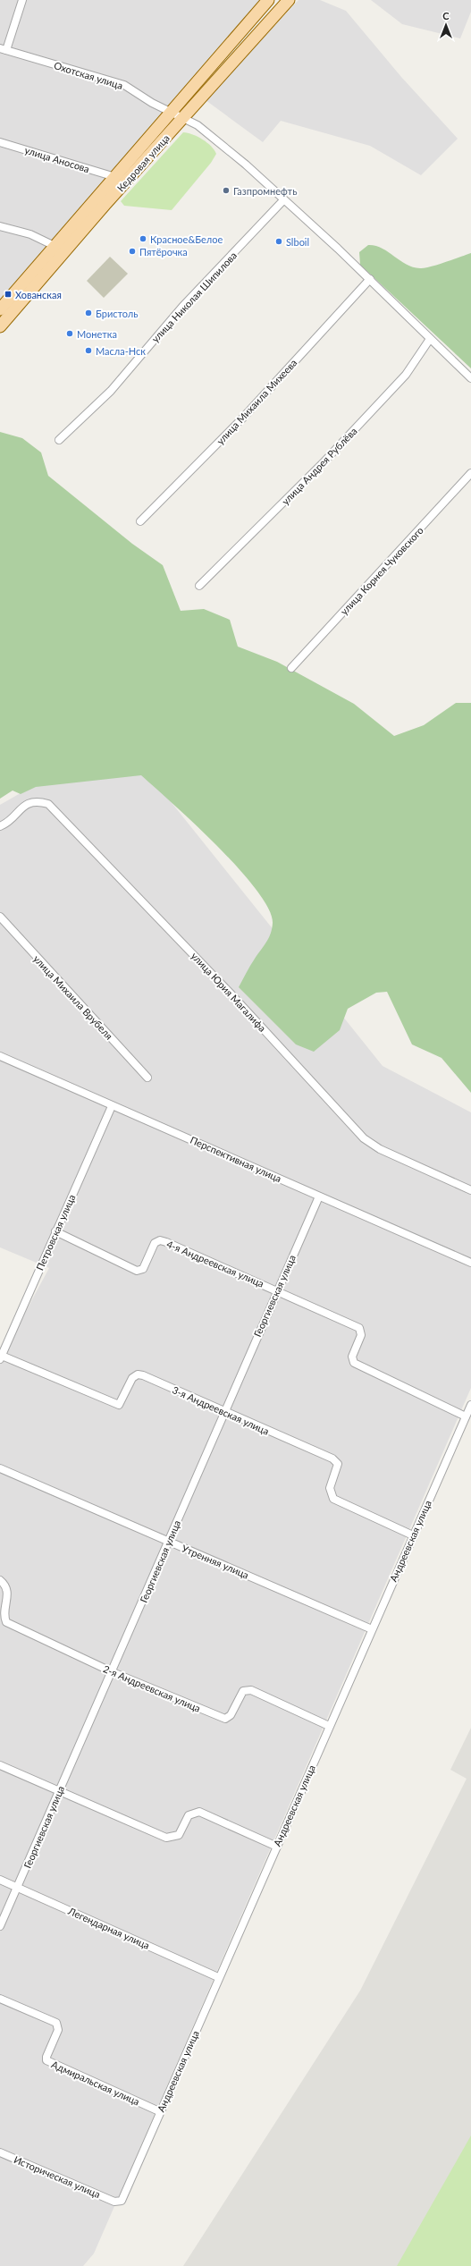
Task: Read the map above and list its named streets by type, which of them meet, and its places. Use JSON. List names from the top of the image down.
{
  "streets": {
    "main road": ["Кедровая улица"],
    "street": [
      "Охотская улица",
      "улица Аносова",
      "улица Николая Шипилова",
      "улица Михаила Михеева",
      "улица Андрея Рублёва",
      "улица Корнея Чуковского",
      "улица Юрия Магалифа",
      "улица Михаила Врубеля",
      "Перспективная улица",
      "Петровская улица",
      "4-я Андреевская улица",
      "Георгиевская улица",
      "3-я Андреевская улица",
      "Андреевская улица",
      "Утренняя улица",
      "2-я Андреевская улица",
      "Легендарная улица",
      "Адмиральская улица",
      "Историческая улица"
    ]
  },
  "crossings": [
    ["Охотская улица", "Кедровая улица"],
    ["Охотская улица", "улица Николая Шипилова"],
    ["Охотская улица", "улица Михаила Михеева"],
    ["Охотская улица", "улица Андрея Рублёва"],
    ["улица Аносова", "Кедровая улица"],
    ["Перспективная улица", "Петровская улица"],
    ["Перспективная улица", "Георгиевская улица"],
    ["Петровская улица", "4-я Андреевская улица"],
    ["Петровская улица", "3-я Андреевская улица"],
    ["4-я Андреевская улица", "Георгиевская улица"],
    ["4-я Андреевская улица", "Андреевская улица"],
    ["Георгиевская улица", "3-я Андреевская улица"],
    ["Георгиевская улица", "Утренняя улица"],
    ["Георгиевская улица", "2-я Андреевская улица"],
    ["Георгиевская улица", "Легендарная улица"],
    ["3-я Андреевская улица", "Андреевская улица"],
    ["Андреевская улица", "Утренняя улица"],
    ["Андреевская улица", "2-я Андреевская улица"],
    ["Андреевская улица", "Легендарная улица"],
    ["Андреевская улица", "Адмиральская улица"],
    ["Андреевская улица", "Историческая улица"]
  ],
  "places": {
    "other": [
      "Газпромнефть",
      "Красное&Белое",
      "Slboil",
      "Пятёрочка",
      "Бристоль",
      "Монетка",
      "Масла-Нск"
    ],
    "transit": ["Хованская"]
  },
  "north": "top"
}
